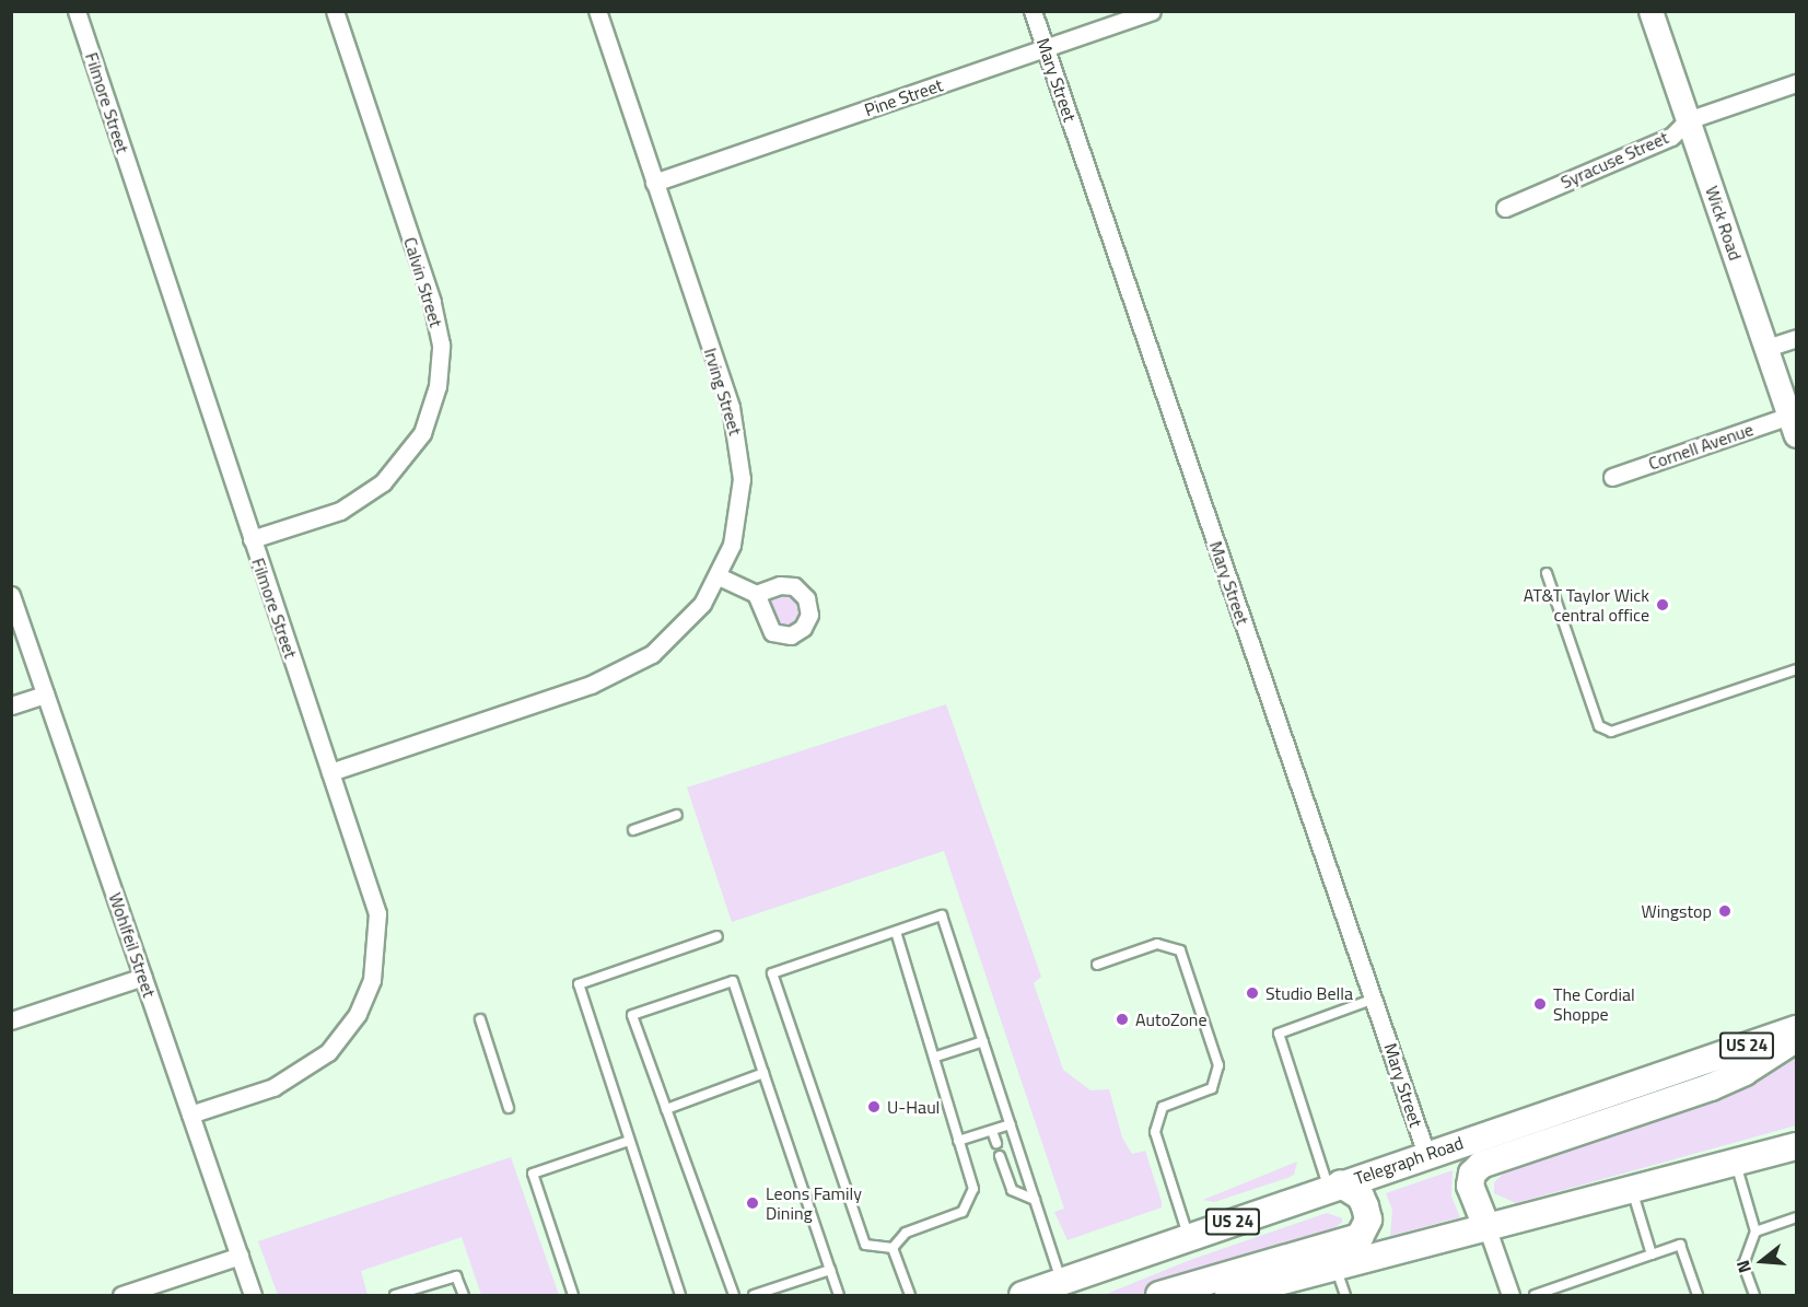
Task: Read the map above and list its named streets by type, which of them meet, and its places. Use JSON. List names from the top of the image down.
{
  "streets": {
    "main road": ["US 24", "Telegraph Road"],
    "street": [
      "Mary Street",
      "Pine Street",
      "Filmore Street",
      "Syracuse Street",
      "Wick Road",
      "Calvin Street",
      "Irving Street",
      "Cornell Avenue",
      "Wohlfeil Street"
    ]
  },
  "crossings": [
    ["Mary Street", "Pine Street"],
    ["Mary Street", "Telegraph Road"],
    ["Pine Street", "Irving Street"],
    ["Filmore Street", "Calvin Street"],
    ["Filmore Street", "Irving Street"],
    ["Filmore Street", "Wohlfeil Street"],
    ["Syracuse Street", "Wick Road"],
    ["Wick Road", "Cornell Avenue"]
  ],
  "places": [
    "AT&T Taylor Wick central office",
    "Wingstop",
    "Studio Bella",
    "The Cordial Shoppe",
    "AutoZone",
    "U-Haul",
    "Leons Family Dining"
  ],
  "north": "left"
}
